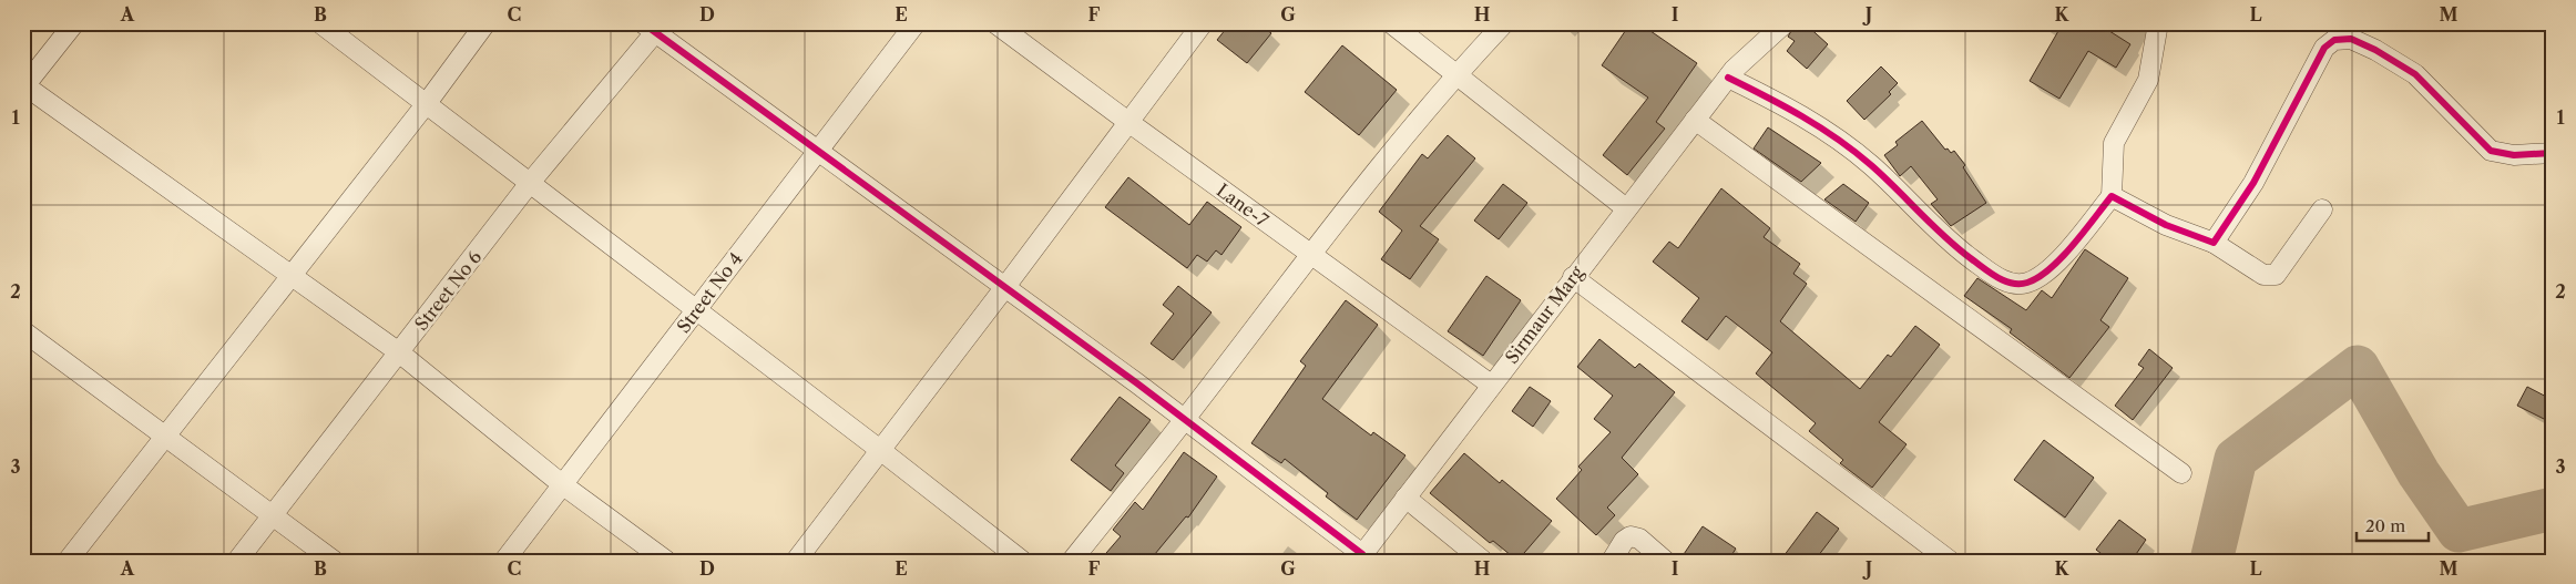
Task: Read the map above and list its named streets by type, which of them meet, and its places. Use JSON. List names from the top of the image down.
{
  "streets": {
    "street": [
      "Lane-7",
      "Street No 6",
      "Street No 4",
      "Sirmaur Marg"
    ]
  },
  "crossings": [
    ["Lane-7", "Sirmaur Marg"]
  ],
  "scale_bar": "20 m",
  "grid": {
    "columns": [
      "A",
      "B",
      "C",
      "D",
      "E",
      "F",
      "G",
      "H",
      "I",
      "J",
      "K",
      "L",
      "M"
    ],
    "rows": ["1", "2", "3"]
  }
}
